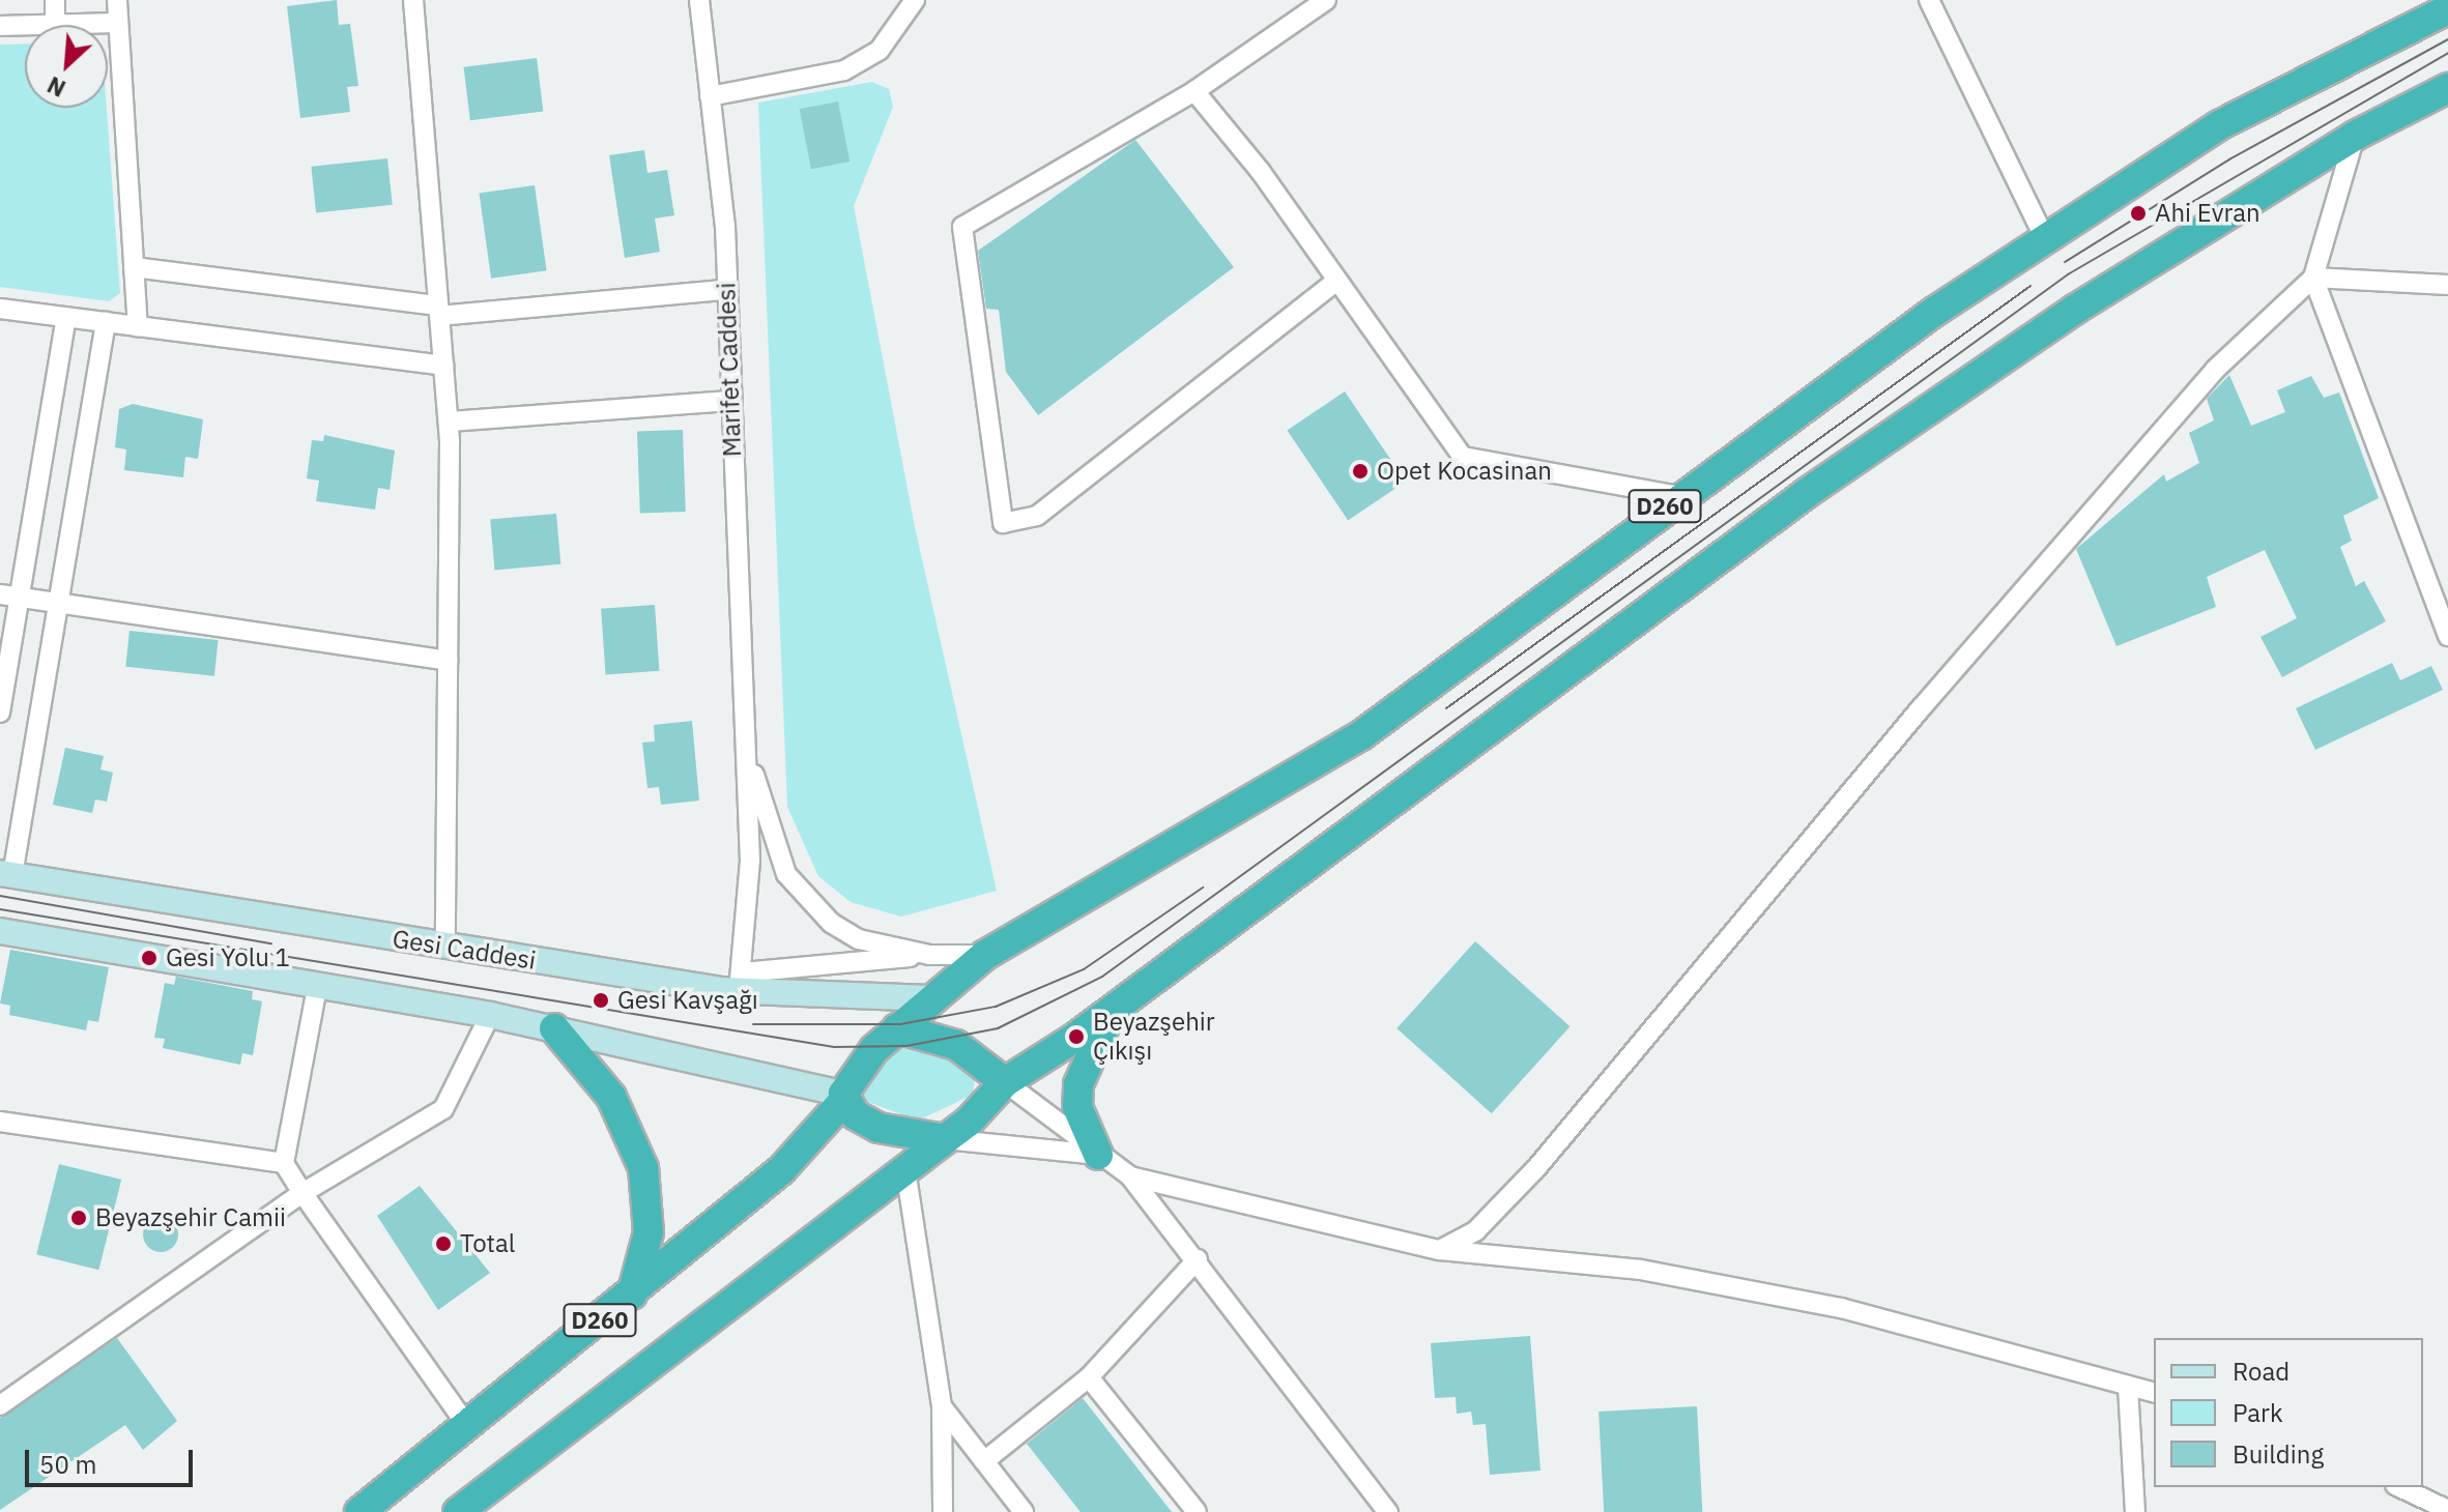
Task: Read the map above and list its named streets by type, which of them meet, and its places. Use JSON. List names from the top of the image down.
{
  "streets": {
    "highway": ["D260"],
    "main road": ["Gesi Caddesi"],
    "street": ["Marifet Caddesi"]
  },
  "crossings": [
    ["D260", "Gesi Caddesi"]
  ],
  "places": [
    "Ahi Evran",
    "Opet Kocasinan",
    "Gesi Yolu 1",
    "Gesi Kavşağı",
    "Beyazşehir Çıkışı",
    "Beyazşehir Camii",
    "Total"
  ],
  "legend": ["Road", "Park", "Building"],
  "scale_bar": "50 m",
  "north": "bottom left"
}
